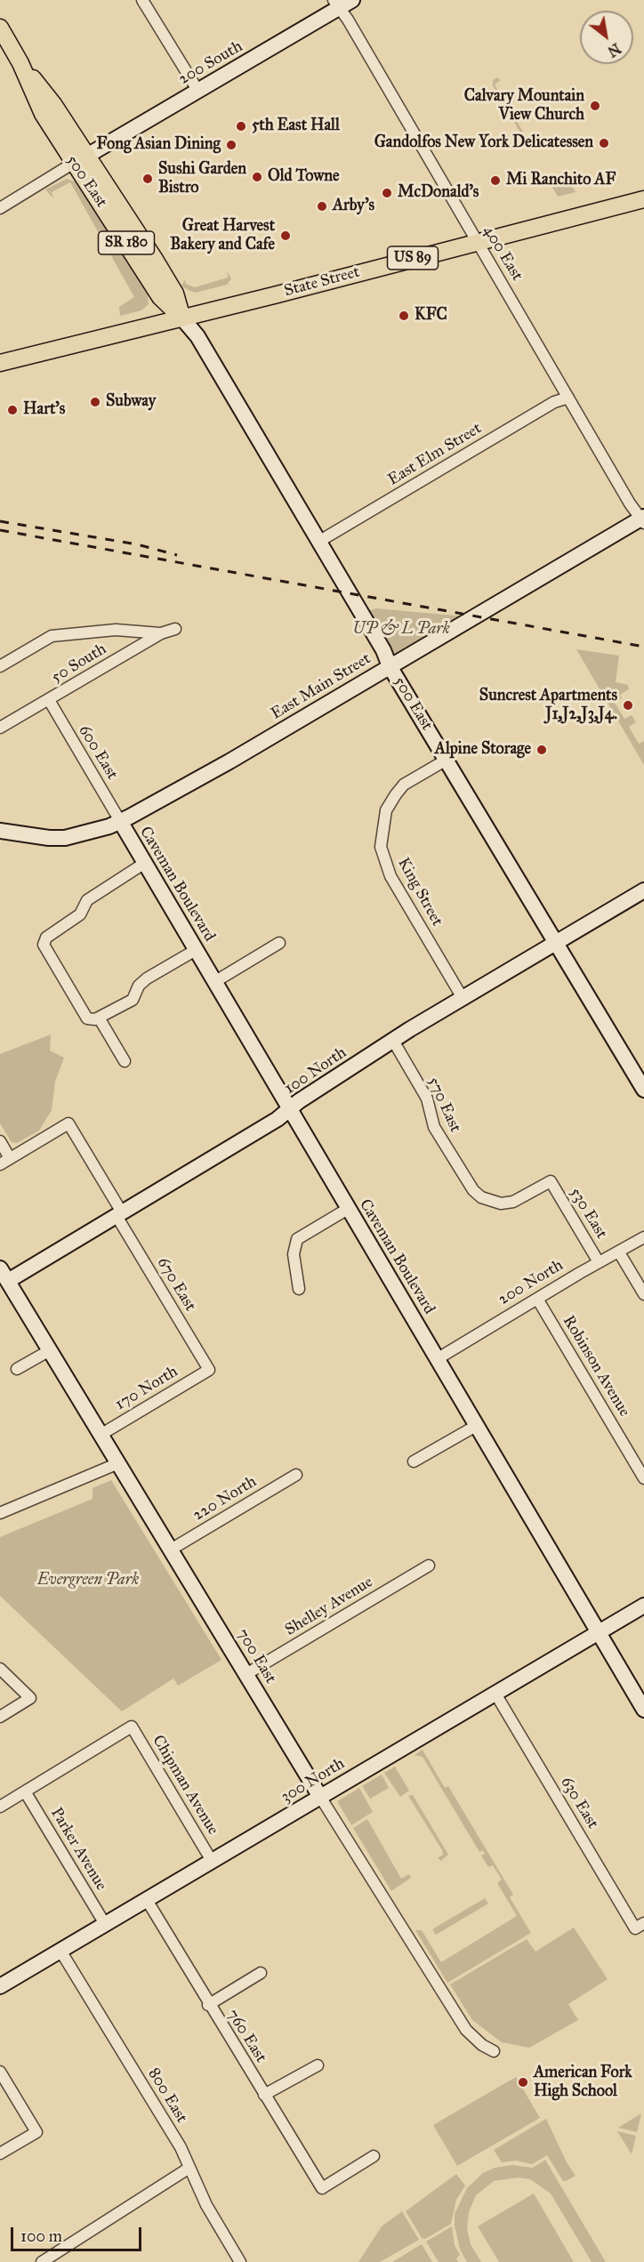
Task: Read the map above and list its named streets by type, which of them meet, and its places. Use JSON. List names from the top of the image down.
{
  "streets": {
    "main road": [
      "500 East",
      "SR 180",
      "US 89",
      "State Street"
    ],
    "street": [
      "200 South",
      "400 East",
      "East Elm Street",
      "50 South",
      "East Main Street",
      "600 East",
      "Caveman Boulevard",
      "King Street",
      "100 North",
      "570 East",
      "530 East",
      "200 North",
      "670 East",
      "Robinson Avenue",
      "170 North",
      "220 North",
      "Shelley Avenue",
      "700 East",
      "300 North",
      "Chipman Avenue",
      "630 East",
      "Parker Avenue",
      "760 East",
      "800 East"
    ]
  },
  "crossings": [
    ["200 South", "500 East"],
    ["200 South", "400 East"],
    ["500 East", "State Street"],
    ["500 East", "East Elm Street"],
    ["500 East", "East Main Street"],
    ["500 East", "King Street"],
    ["500 East", "100 North"],
    ["400 East", "State Street"],
    ["400 East", "East Elm Street"],
    ["400 East", "East Main Street"],
    ["50 South", "600 East"],
    ["East Main Street", "600 East"],
    ["East Main Street", "Caveman Boulevard"],
    ["600 East", "Caveman Boulevard"],
    ["Caveman Boulevard", "100 North"],
    ["Caveman Boulevard", "200 North"],
    ["Caveman Boulevard", "300 North"],
    ["King Street", "100 North"],
    ["100 North", "570 East"],
    ["100 North", "670 East"],
    ["100 North", "700 East"],
    ["570 East", "530 East"],
    ["530 East", "200 North"],
    ["200 North", "Robinson Avenue"],
    ["670 East", "170 North"],
    ["170 North", "700 East"],
    ["220 North", "700 East"],
    ["Shelley Avenue", "700 East"],
    ["700 East", "300 North"],
    ["300 North", "Chipman Avenue"],
    ["300 North", "630 East"],
    ["300 North", "Parker Avenue"],
    ["300 North", "760 East"],
    ["300 North", "800 East"],
    ["Chipman Avenue", "Parker Avenue"]
  ],
  "parks": ["UP & L Park", "Evergreen Park"],
  "places": [
    "Calvary Mountain View Church",
    "5th East Hall",
    "Gandolfos New York Delicatessen",
    "Fong Asian Dining",
    "Old Towne",
    "Sushi Garden Bistro",
    "Mi Ranchito AF",
    "McDonald's",
    "Arby's",
    "Great Harvest Bakery and Cafe",
    "KFC",
    "Subway",
    "Hart's",
    "Suncrest Apartments J1,J2,J3,J4.",
    "Alpine Storage",
    "American Fork High School"
  ],
  "scale_bar": "100 m",
  "north": "bottom right"
}
